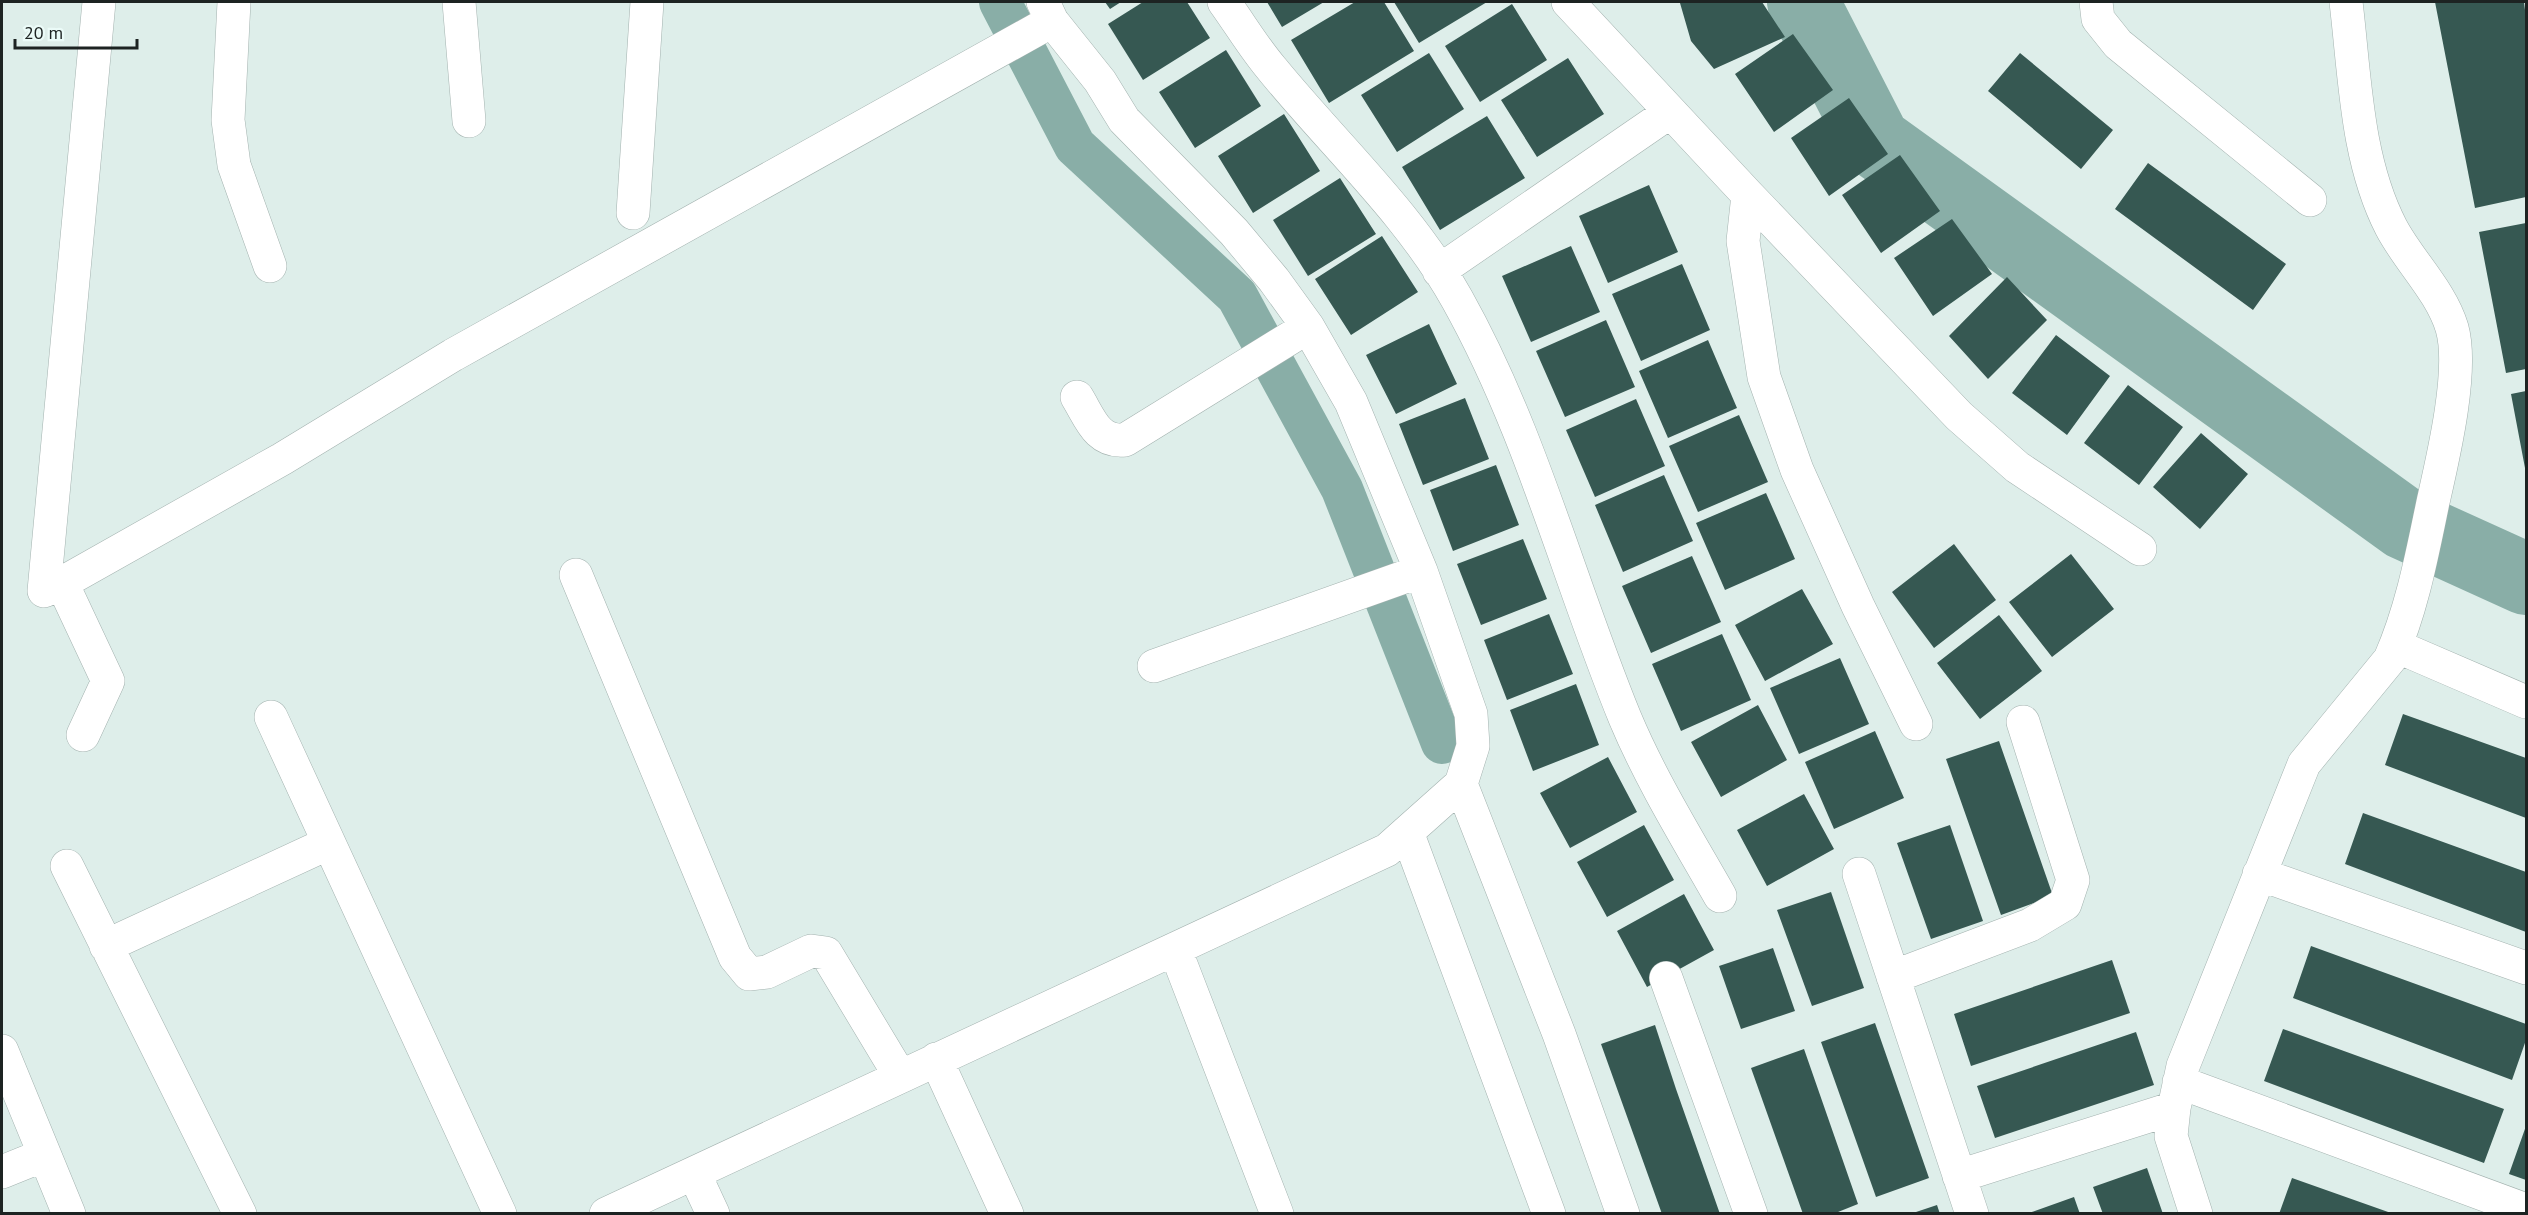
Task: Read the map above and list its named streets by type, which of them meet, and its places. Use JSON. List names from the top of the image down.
{
  "scale_bar": "20 m"
}
